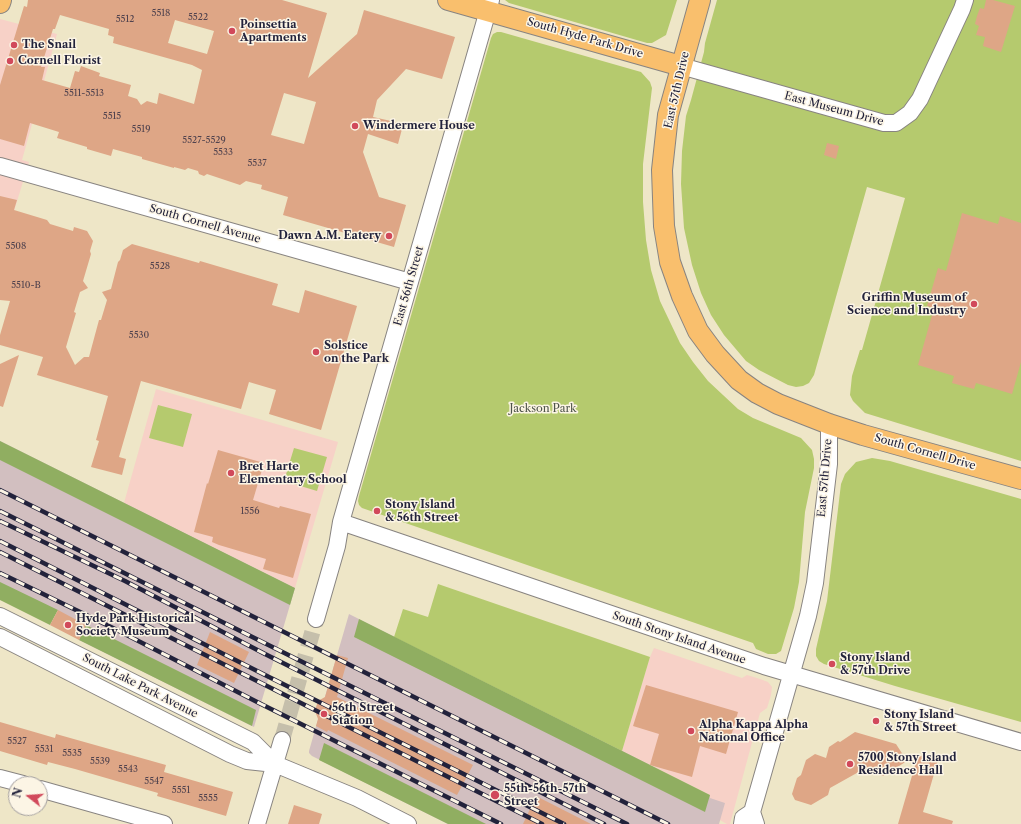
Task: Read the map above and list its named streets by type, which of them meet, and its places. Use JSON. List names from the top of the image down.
{
  "streets": {
    "main road": ["South Hyde Park Drive", "East 57th Drive", "South Cornell Drive"],
    "street": [
      "East Museum Drive",
      "South Cornell Avenue",
      "East 56th Street",
      "South Stony Island Avenue",
      "South Lake Park Avenue"
    ]
  },
  "crossings": [
    ["South Hyde Park Drive", "East 57th Drive"],
    ["South Hyde Park Drive", "East Museum Drive"],
    ["South Hyde Park Drive", "East 56th Street"],
    ["East 57th Drive", "East Museum Drive"],
    ["East 57th Drive", "South Cornell Drive"],
    ["East 57th Drive", "South Stony Island Avenue"],
    ["South Cornell Avenue", "East 56th Street"],
    ["East 56th Street", "South Stony Island Avenue"]
  ],
  "parks": ["Jackson Park"],
  "places": [
    "Poinsettia Apartments",
    "The Snail",
    "Cornell Florist",
    "Windermere House",
    "Dawn A.M. Eatery",
    "Griffin Museum of Science and Industry",
    "Solstice on the Park",
    "Bret Harte Elementary School",
    "Stony Island & 56th Street",
    "Hyde Park Historical Society Museum",
    "Stony Island & 57th Drive",
    "56th Street Station",
    "Stony Island & 57th Street",
    "Alpha Kappa Alpha National Office",
    "5700 Stony Island Residence Hall",
    "55th-56th-57th Street"
  ],
  "house_numbers": [
    "5518",
    "5522",
    "5512",
    "5511-5513",
    "5515",
    "5519",
    "5527-5529",
    "5533",
    "5537",
    "5508",
    "5528",
    "5510-B",
    "5530",
    "1556",
    "5527",
    "5531",
    "5535",
    "5539",
    "5543",
    "5547",
    "5551",
    "5555"
  ],
  "north": "left"
}
